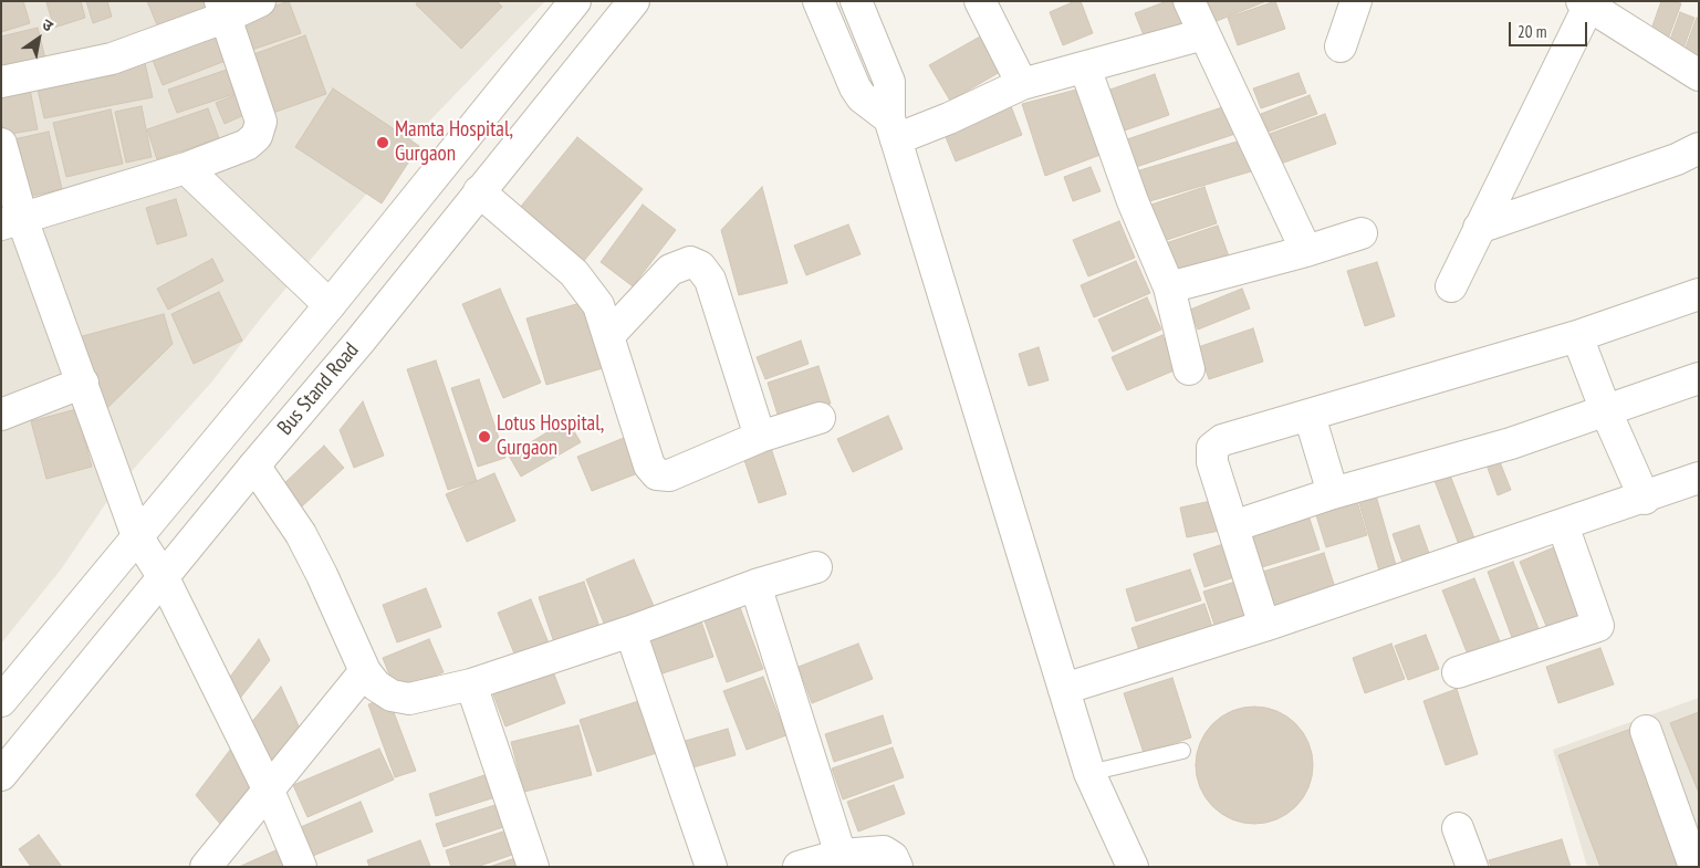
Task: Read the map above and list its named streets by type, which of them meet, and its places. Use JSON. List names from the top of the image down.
{
  "streets": {
    "street": ["Bus Stand Road"]
  },
  "places": ["Mamta Hospital, Gurgaon", "Lotus Hospital, Gurgaon"],
  "scale_bar": "20 m",
  "north": "top right"
}
